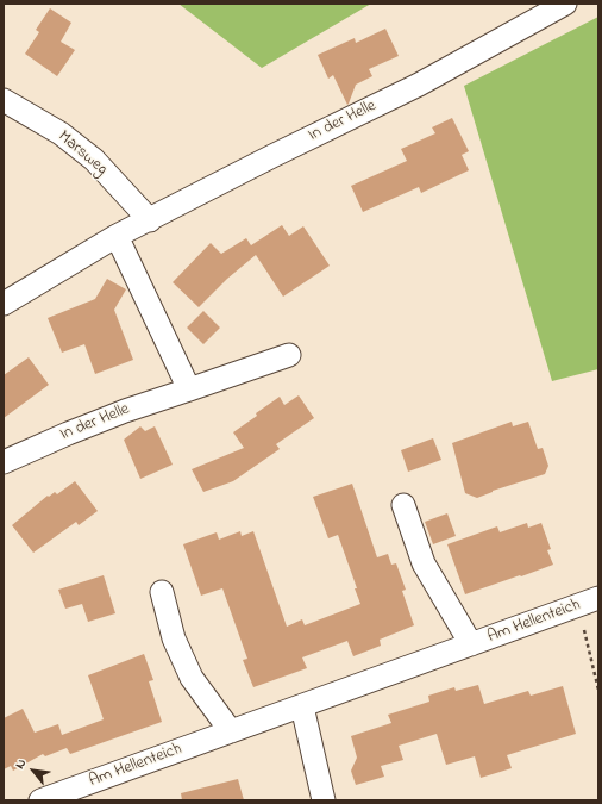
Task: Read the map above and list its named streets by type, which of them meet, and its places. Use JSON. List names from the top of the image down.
{
  "streets": {
    "street": ["In der Helle", "Marsweg", "Am Hellenteich"]
  },
  "crossings": [
    ["In der Helle", "Marsweg"]
  ],
  "north": "top left"
}
